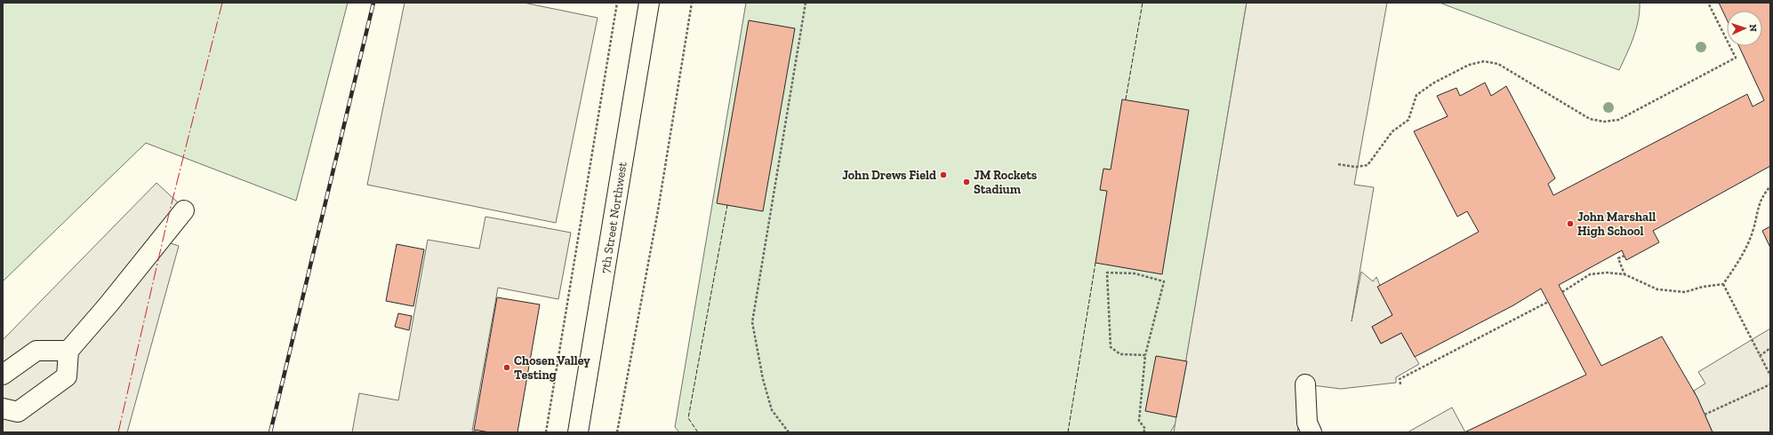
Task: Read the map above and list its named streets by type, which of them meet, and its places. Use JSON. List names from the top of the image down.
{
  "streets": {
    "main road": ["7th Street Northwest"]
  },
  "places": [
    "John Drews Field",
    "JM Rockets Stadium",
    "John Marshall High School",
    "Chosen Valley Testing"
  ],
  "north": "right"
}
